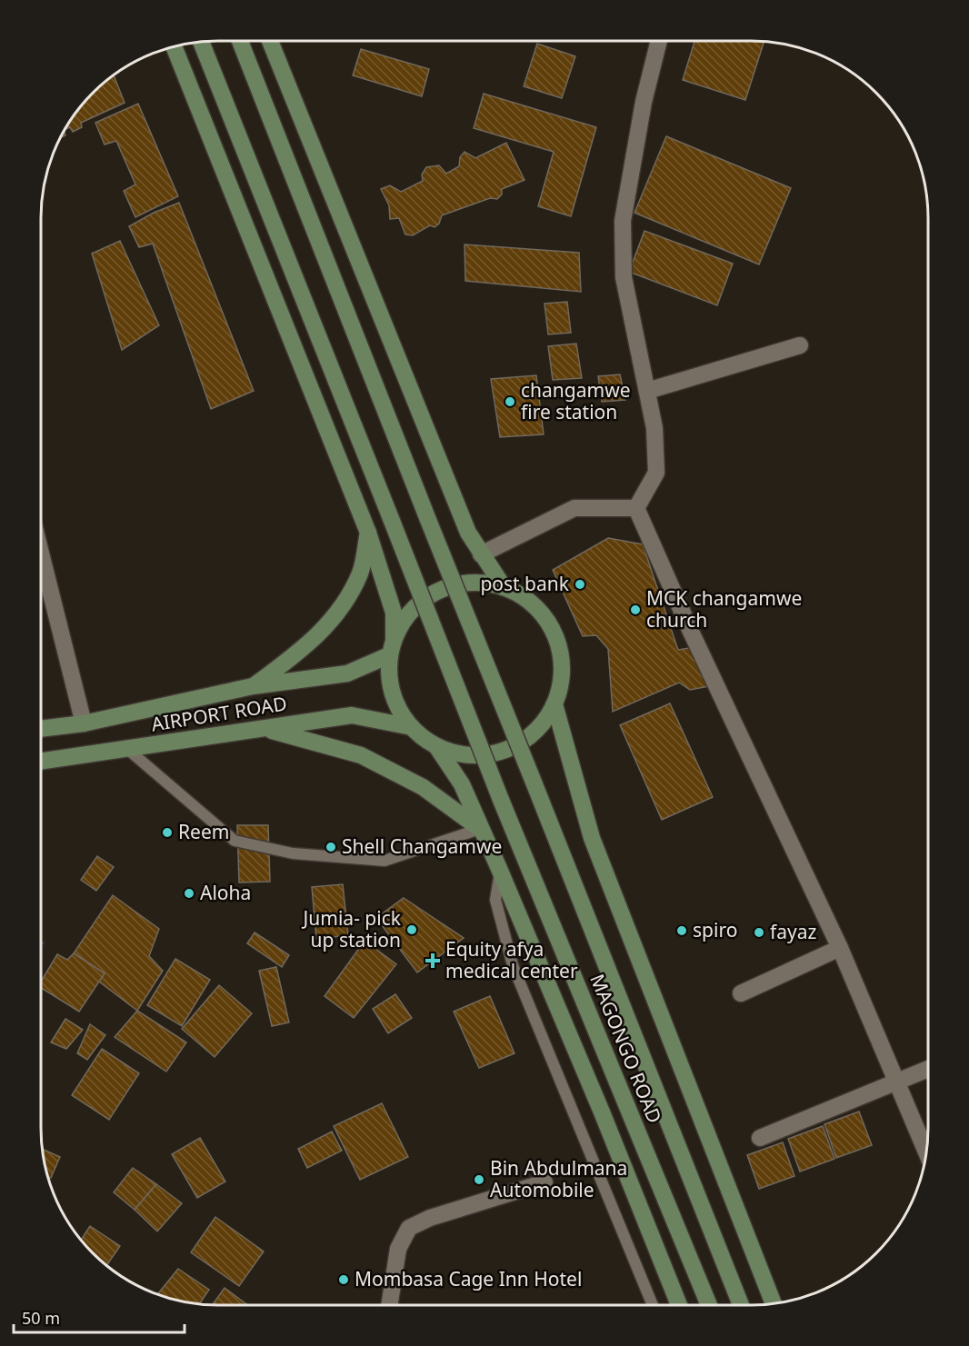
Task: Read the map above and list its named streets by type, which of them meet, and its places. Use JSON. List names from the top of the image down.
{
  "streets": {
    "main road": ["AIRPORT ROAD", "MAGONGO ROAD"]
  },
  "places": {
    "other": [
      "changamwe fire station",
      "post bank",
      "MCK changamwe church",
      "Reem",
      "Shell Changamwe",
      "Aloha",
      "Jumia- pick up station",
      "spiro",
      "fayaz",
      "Bin Abdulmana Automobile",
      "Mombasa Cage Inn Hotel"
    ],
    "health": ["Equity afya medical center"]
  },
  "scale_bar": "50 m"
}
